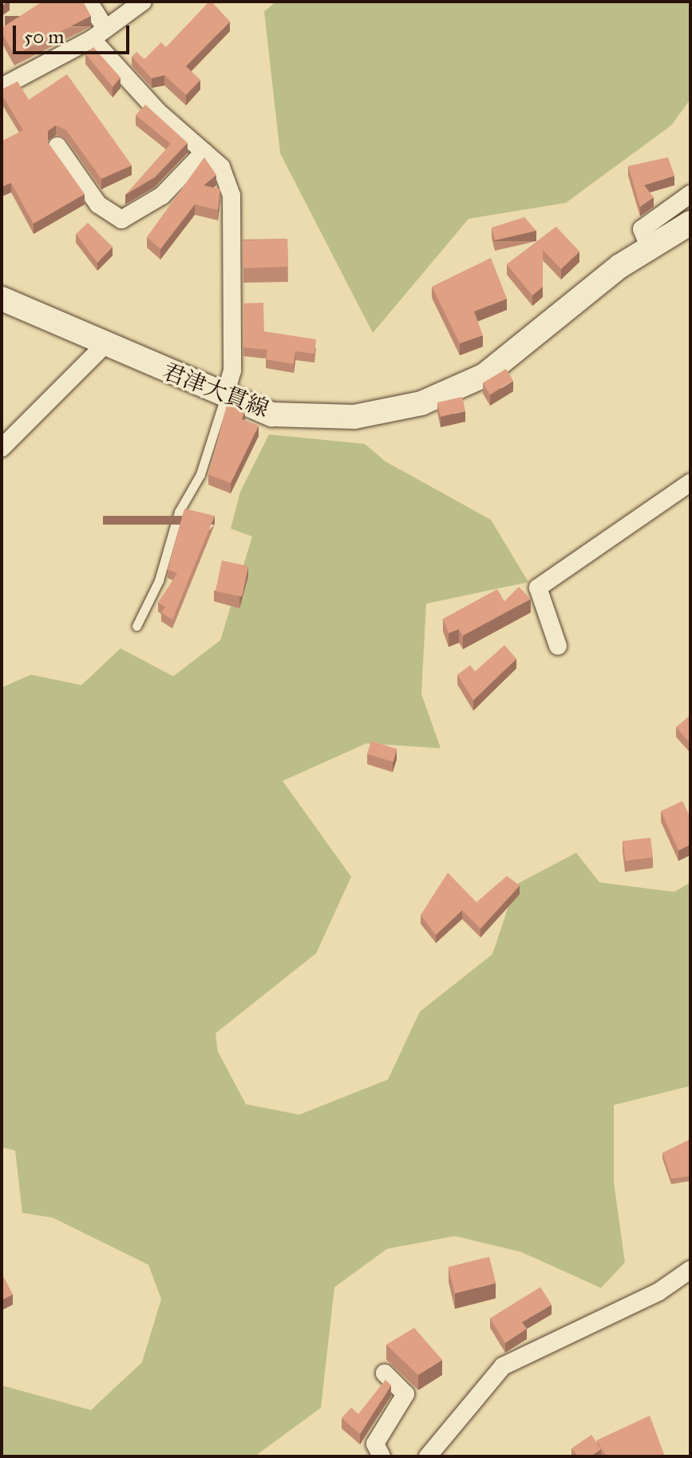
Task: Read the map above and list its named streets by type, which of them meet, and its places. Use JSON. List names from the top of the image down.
{
  "streets": {
    "main road": ["君津大貫線"]
  },
  "scale_bar": "50 m"
}
